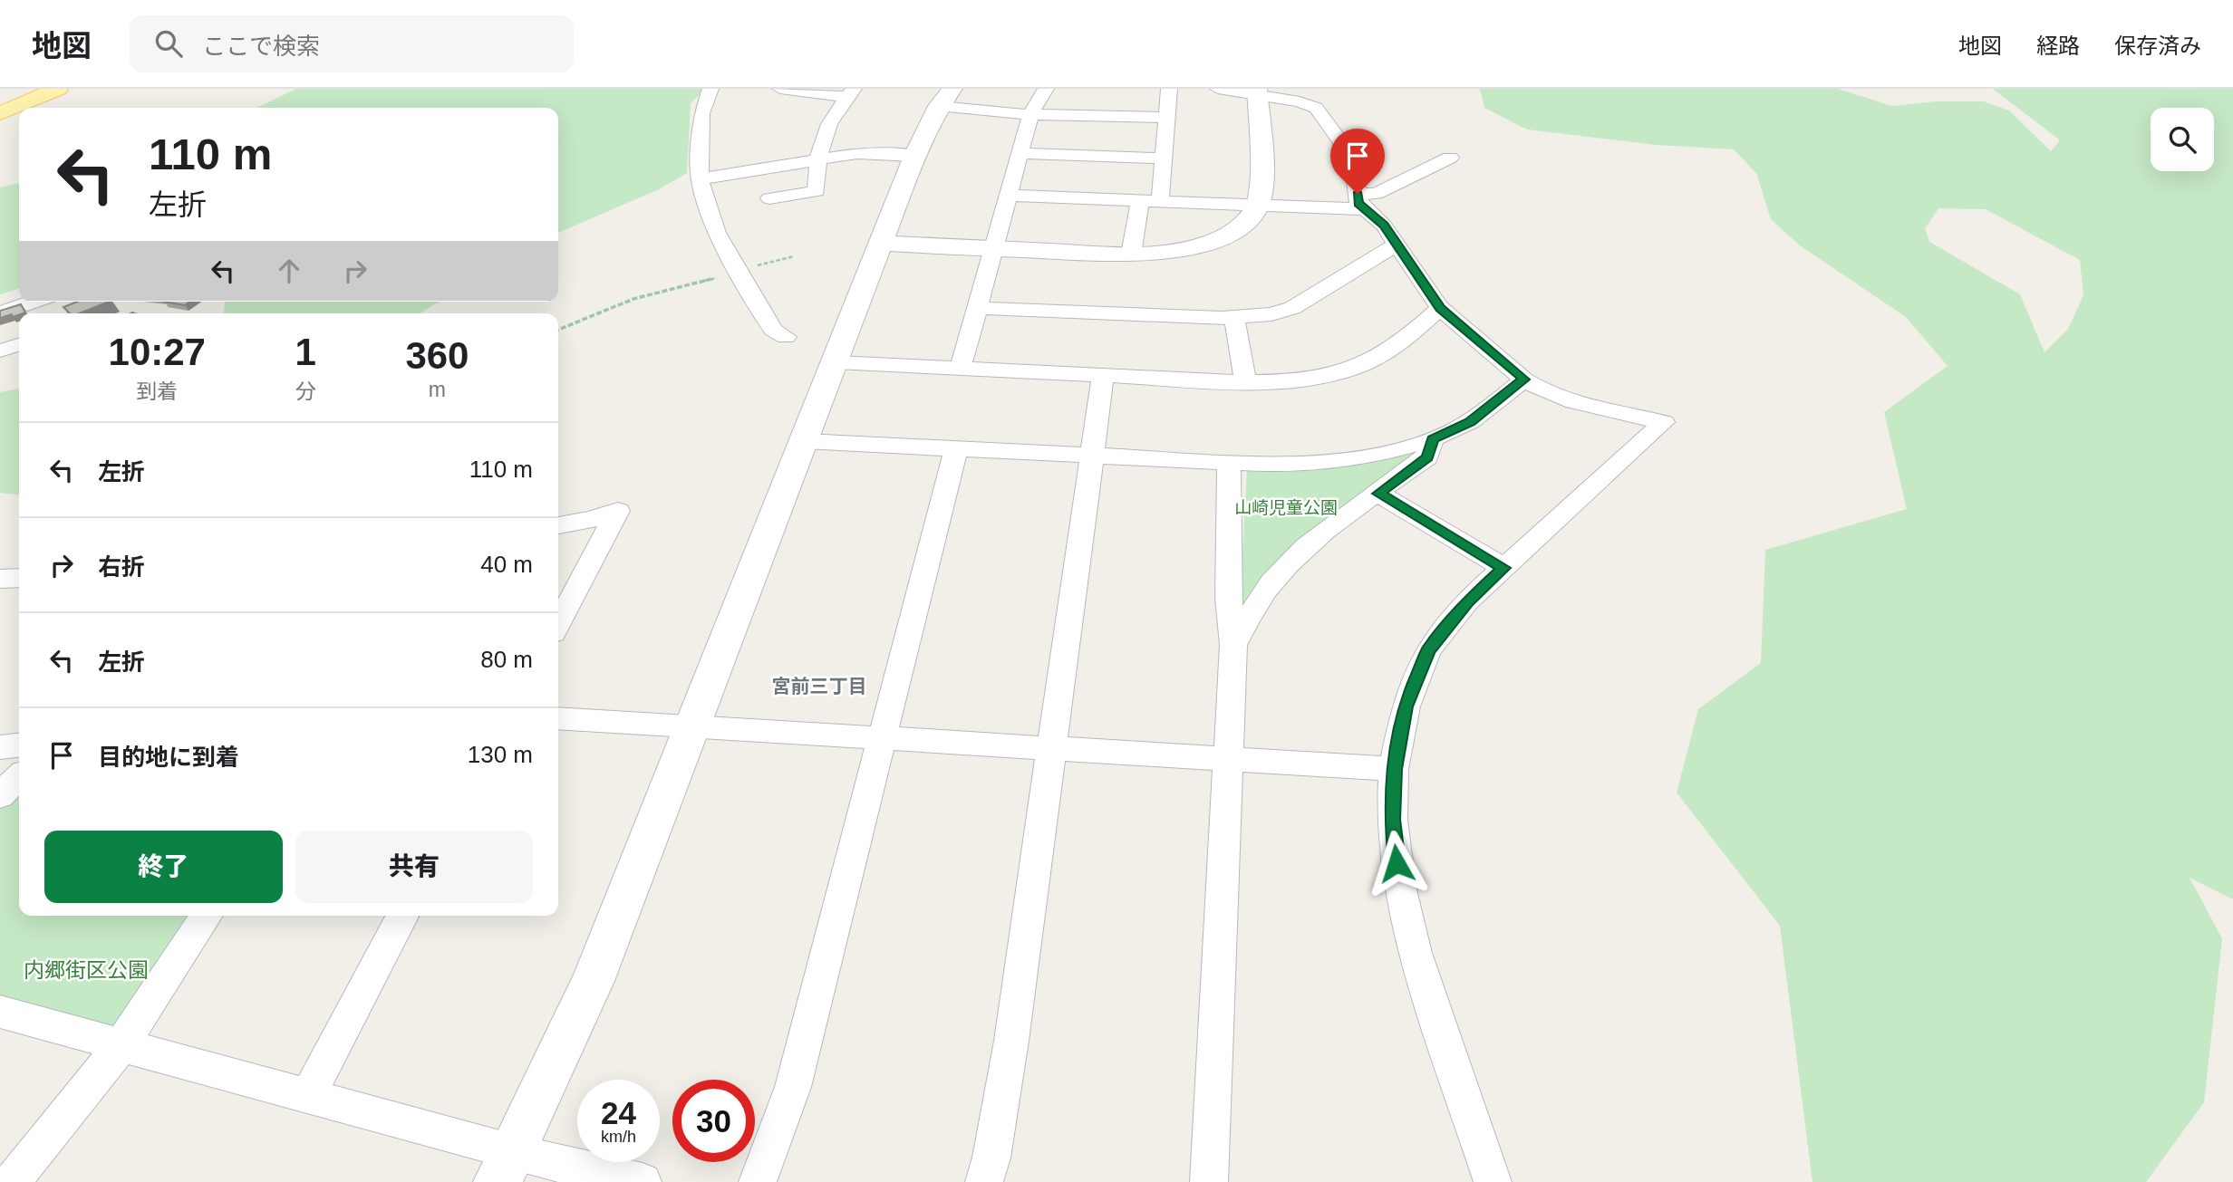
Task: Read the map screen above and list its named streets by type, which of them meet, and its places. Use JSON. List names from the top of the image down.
{
  "districts": ["宮前三丁目"],
  "parks": ["山崎児童公園", "内郷街区公園"],
  "page": {
    "header": "地図",
    "search": "ここで検索",
    "nav": ["地図", "経路", "保存済み"],
    "turn": ["110 m", "左折"],
    "eta": [
      "10:27",
      "到着",
      "1",
      "分",
      "360",
      "m"
    ],
    "list": [
      {
        "name": "左折",
        "value": "110 m"
      },
      {
        "name": "右折",
        "value": "40 m"
      },
      {
        "name": "左折",
        "value": "80 m"
      },
      {
        "name": "目的地に到着",
        "value": "130 m"
      }
    ],
    "buttons": ["終了", "共有"],
    "speed": "24 km/h",
    "limit": "30"
  }
}
